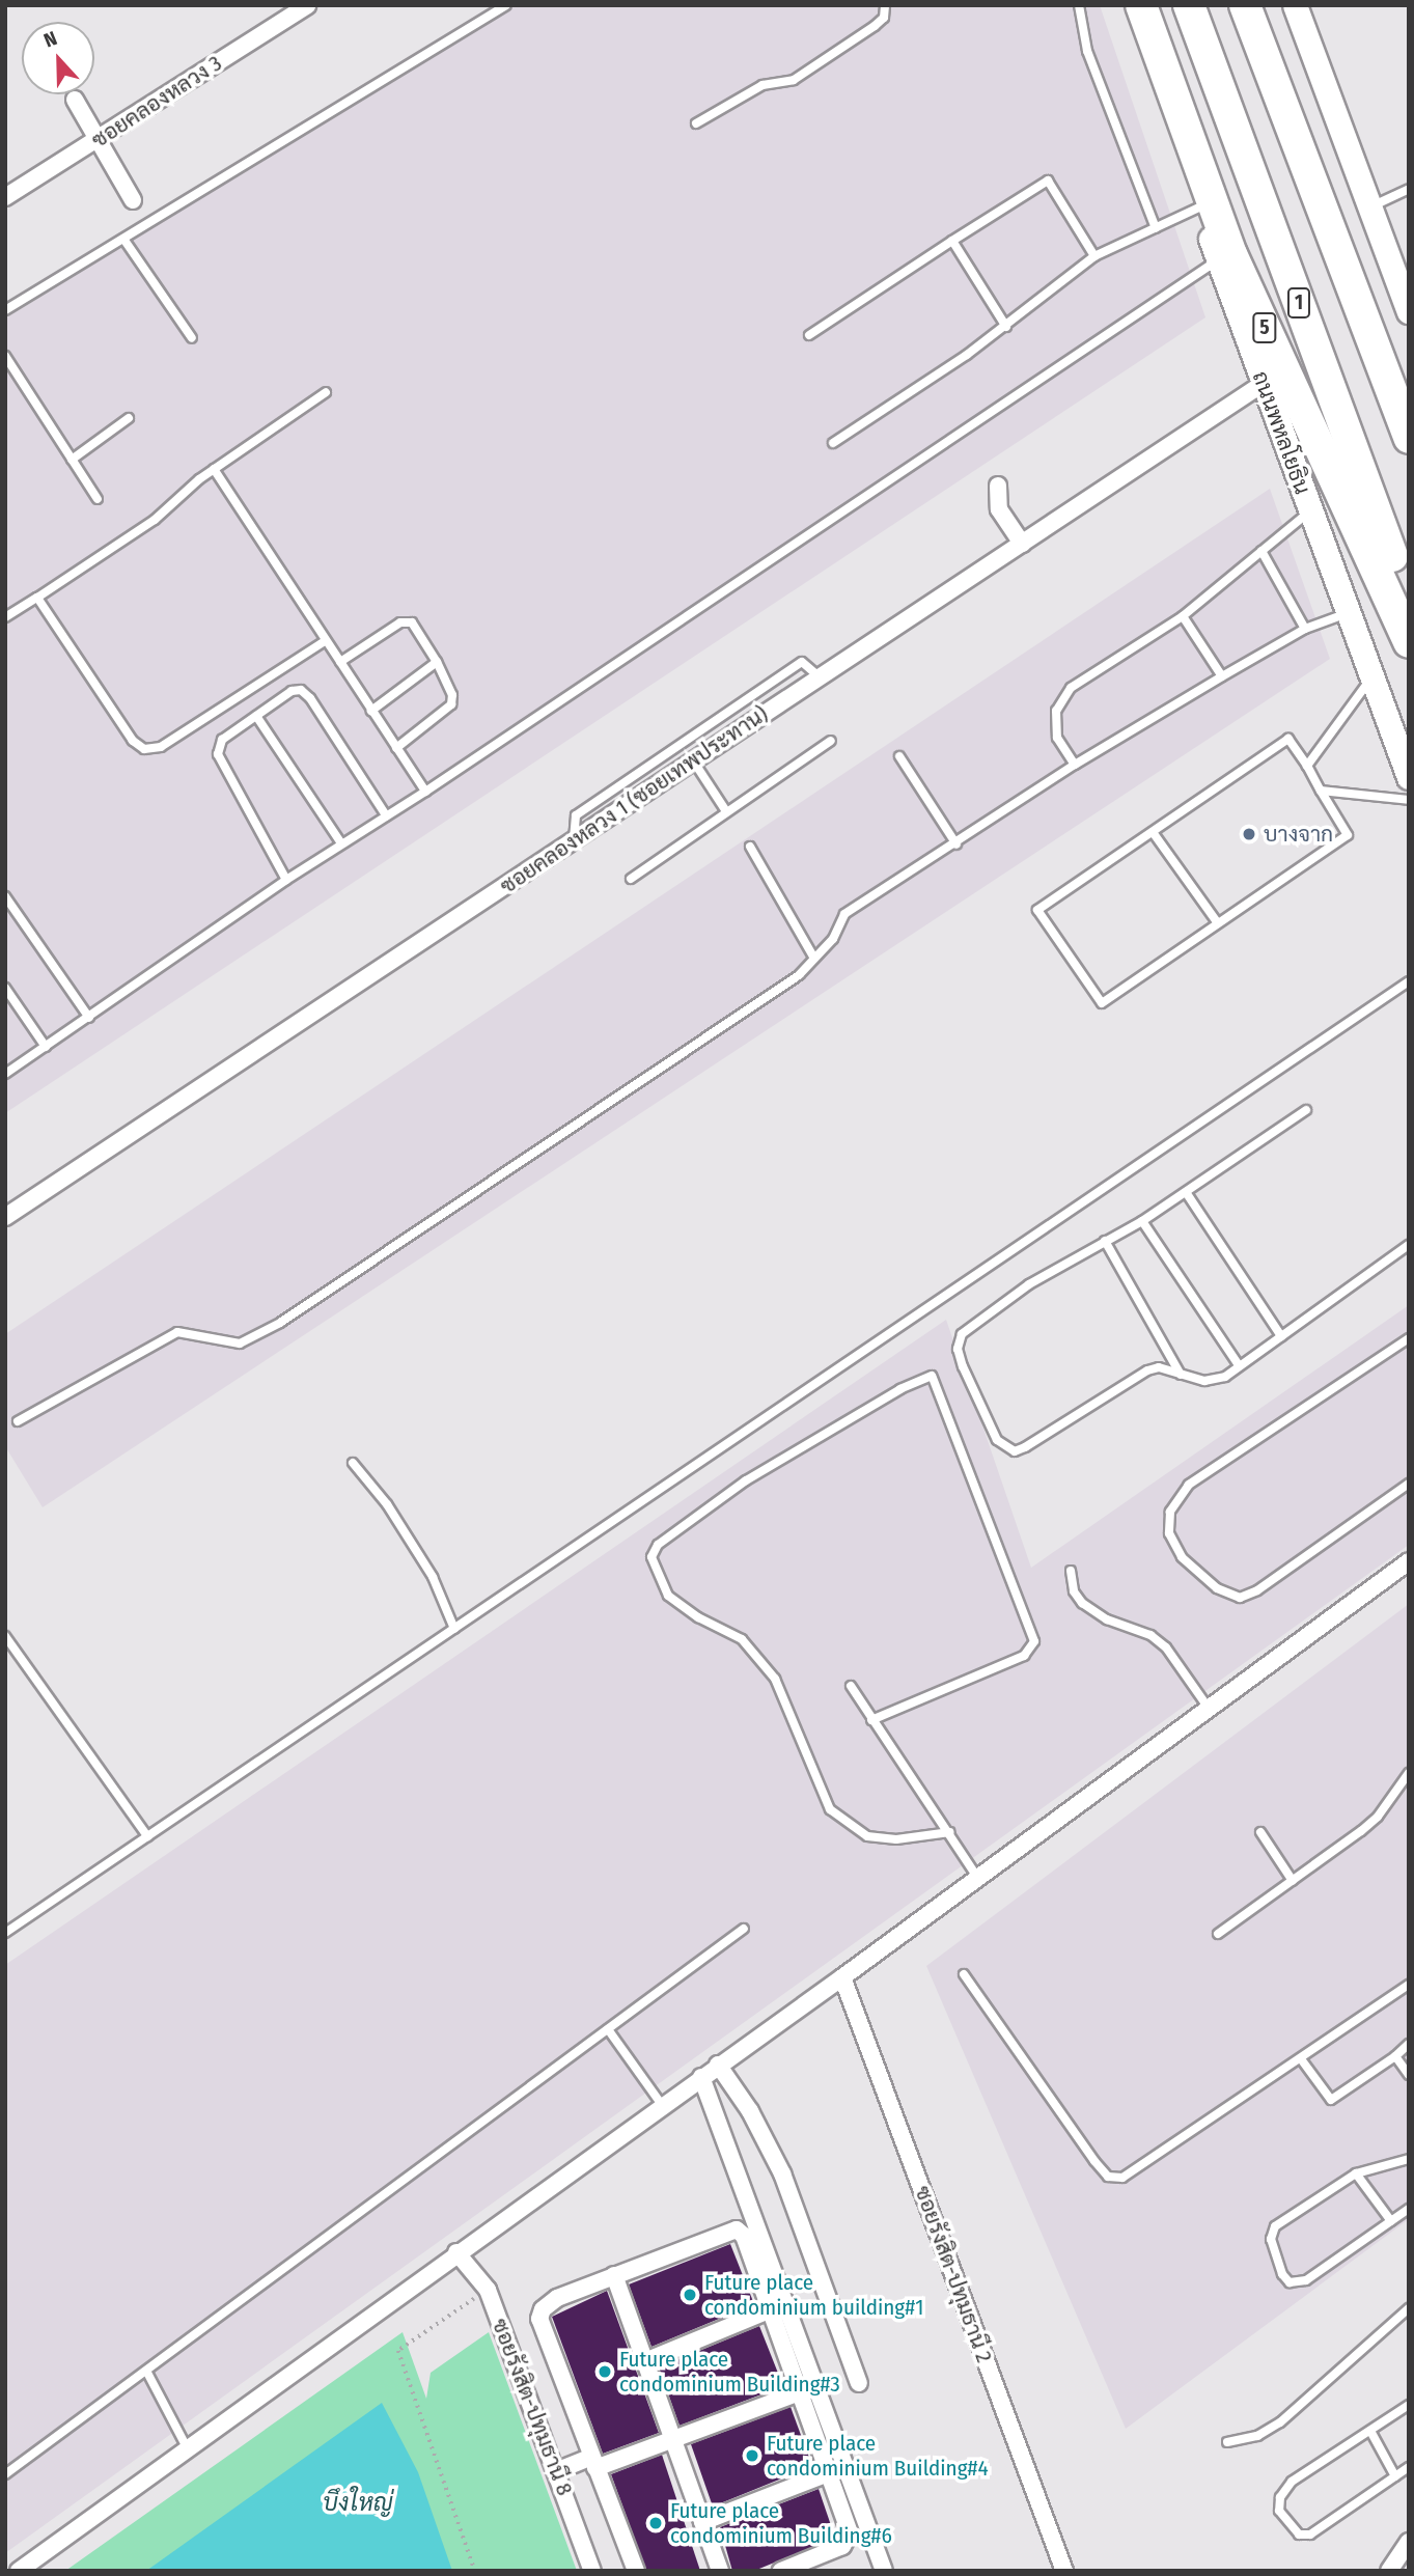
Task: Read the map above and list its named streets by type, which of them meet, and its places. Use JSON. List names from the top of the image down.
{
  "streets": {
    "highway": ["1", "5"],
    "main road": ["ถนนพหลโยธิน"],
    "street": [
      "ซอยคลองหลวง 3",
      "ซอยคลองหลวง 1 (ซอยเทพประทาน)",
      "ซอยรังสิต-ปทุมธานี 2",
      "ซอยรังสิต-ปทุมธานี 8"
    ]
  },
  "crossings": [
    ["ถนนพหลโยธิน", "ซอยคลองหลวง 1 (ซอยเทพประทาน)"]
  ],
  "water": ["บึงใหญ่"],
  "places": [
    "บางจาก",
    "Future place condominium building#1",
    "Future place condominium Building#3",
    "Future place condominium Building#4",
    "Future place condominium Building#6"
  ],
  "north": "top"
}
